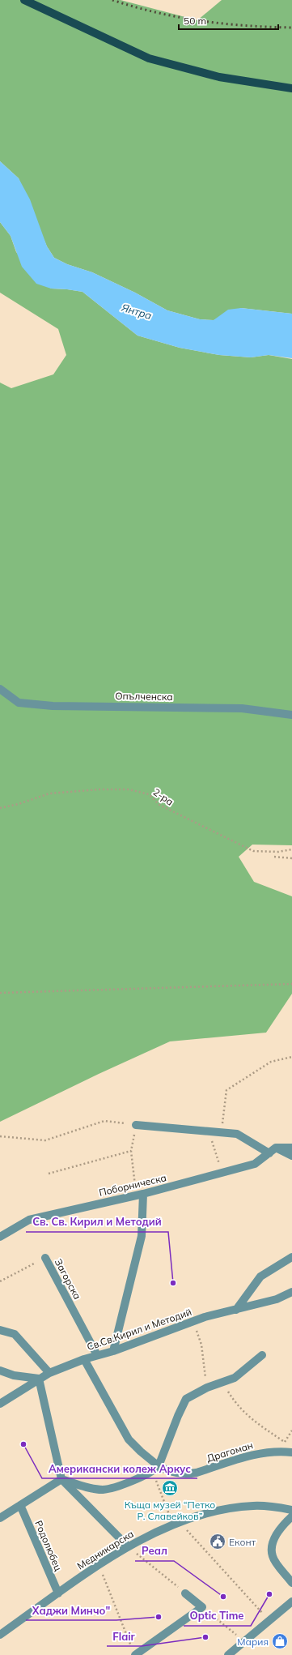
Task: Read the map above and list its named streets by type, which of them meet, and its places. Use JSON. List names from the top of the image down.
{
  "streets": {
    "street": [
      "Опълченска",
      "Поборническа",
      "Загорска",
      "Св.Св.Кирил и Методий",
      "Драгоман",
      "Родолюбец",
      "Медникарска"
    ],
    "path": ["2-ра"]
  },
  "crossings": [
    ["Загорска", "Св.Св.Кирил и Методий"],
    ["Св.Св.Кирил и Методий", "Драгоман"],
    ["Родолюбец", "Медникарска"]
  ],
  "water": ["Янтра"],
  "places": {
    "other": [
      "Св. Св. Кирил и Методий",
      "Американски колеж Аркус",
      "Optic Time",
      "Реал",
      "Хаджи Минчо\"",
      "Flair"
    ],
    "museum": ["Къща музей “Петко Р. Славейков”"],
    "public building": ["Еконт"],
    "shop": ["Мария"]
  },
  "scale_bar": "50 m"
}
